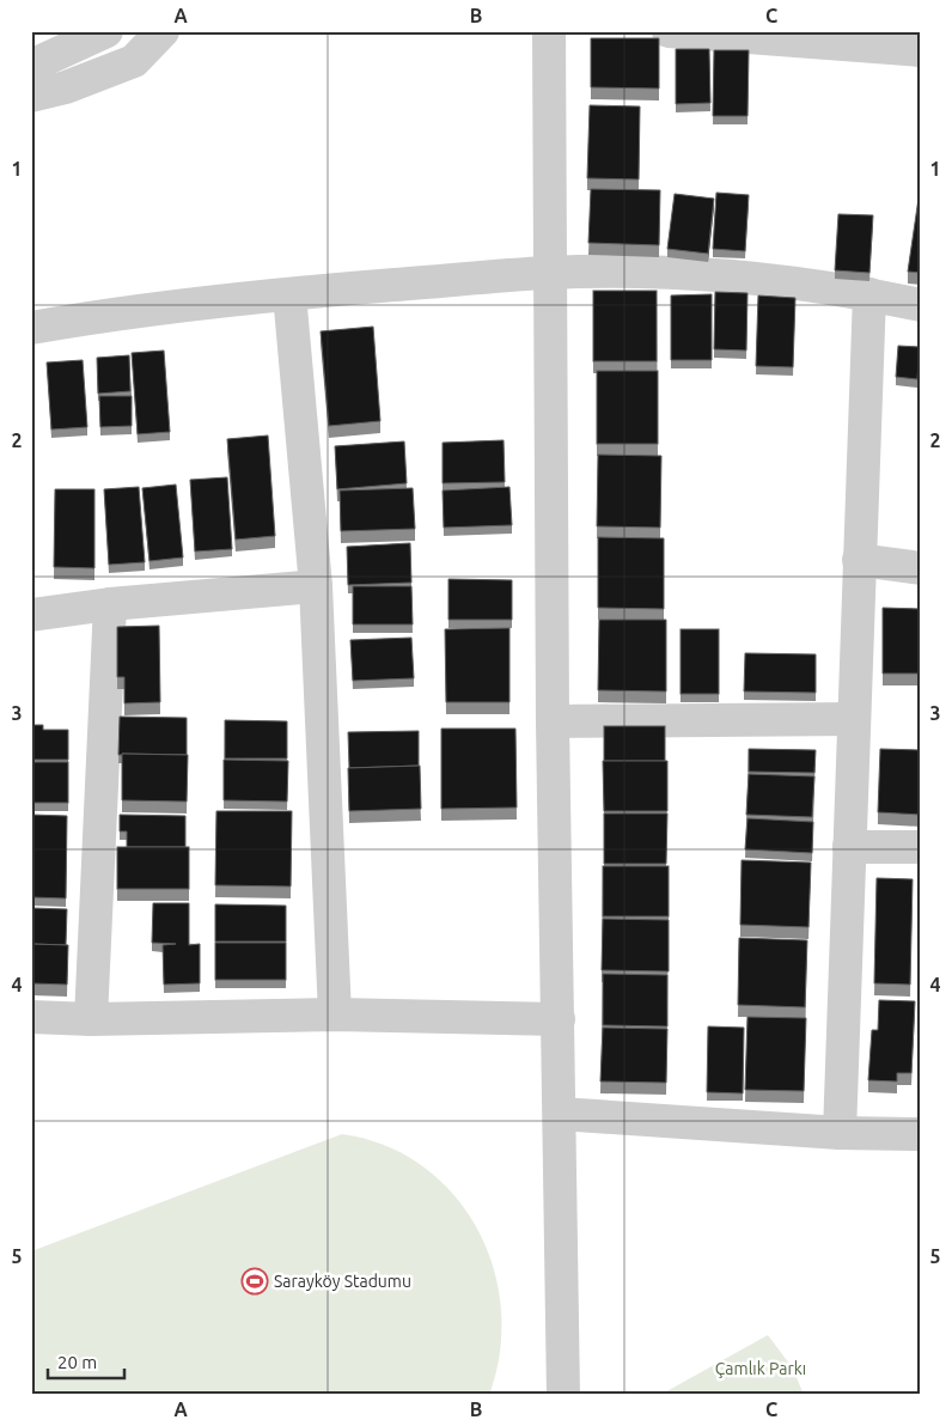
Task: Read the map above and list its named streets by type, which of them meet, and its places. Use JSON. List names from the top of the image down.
{
  "parks": ["Çamlık Parkı"],
  "places": {
    "sports": ["Sarayköy Stadumu"]
  },
  "scale_bar": "20 m",
  "grid": {
    "columns": ["A", "B", "C"],
    "rows": [
      "1",
      "2",
      "3",
      "4",
      "5"
    ]
  }
}
